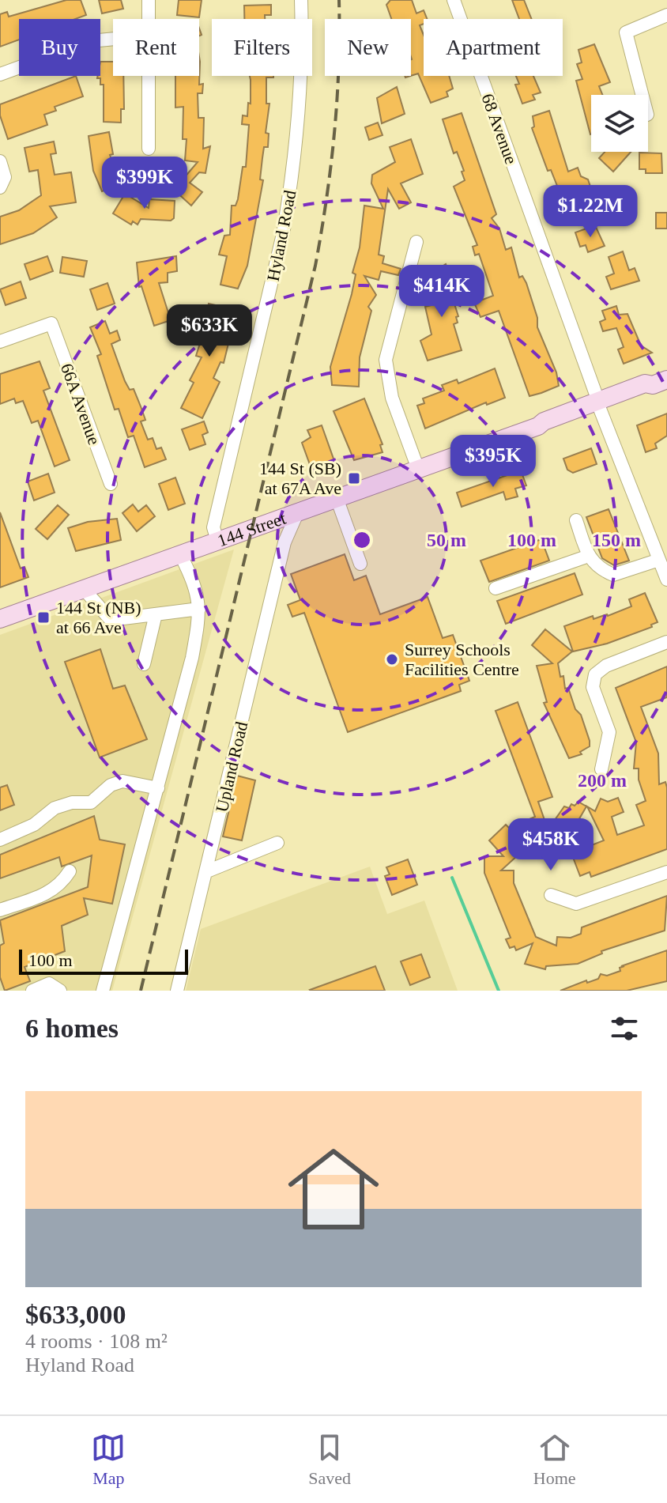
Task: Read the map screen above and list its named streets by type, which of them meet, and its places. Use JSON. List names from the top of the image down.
{
  "streets": {
    "main road": ["144 Street"],
    "street": [
      "68 Avenue",
      "Hyland Road",
      "66A Avenue",
      "Upland Road"
    ]
  },
  "crossings": [
    ["68 Avenue", "144 Street"],
    ["Hyland Road", "144 Street"],
    ["144 Street", "Upland Road"]
  ],
  "places": {
    "transit": ["144 St (SB) at 67A Ave", "144 St (NB) at 66 Ave"],
    "other": ["Surrey Schools Facilities Centre"]
  },
  "scale_bar": "100 m",
  "page": {
    "chip": [
      "Buy",
      "Rent",
      "Filters",
      "New",
      "Apartment"
    ],
    "price": [
      "$399K",
      "$1.22M",
      "$414K",
      "$633K",
      "$395K",
      "$458K"
    ],
    "scale": "100 m",
    "heading": "6 homes",
    "list": [
      {
        "name": "$633,000",
        "note": "4 rooms · 108 m² · Hyland Road"
      }
    ],
    "tabs": ["Map", "Saved", "Home"]
  },
  "rings": [
    "50 m",
    "100 m",
    "150 m",
    "200 m"
  ]
}
